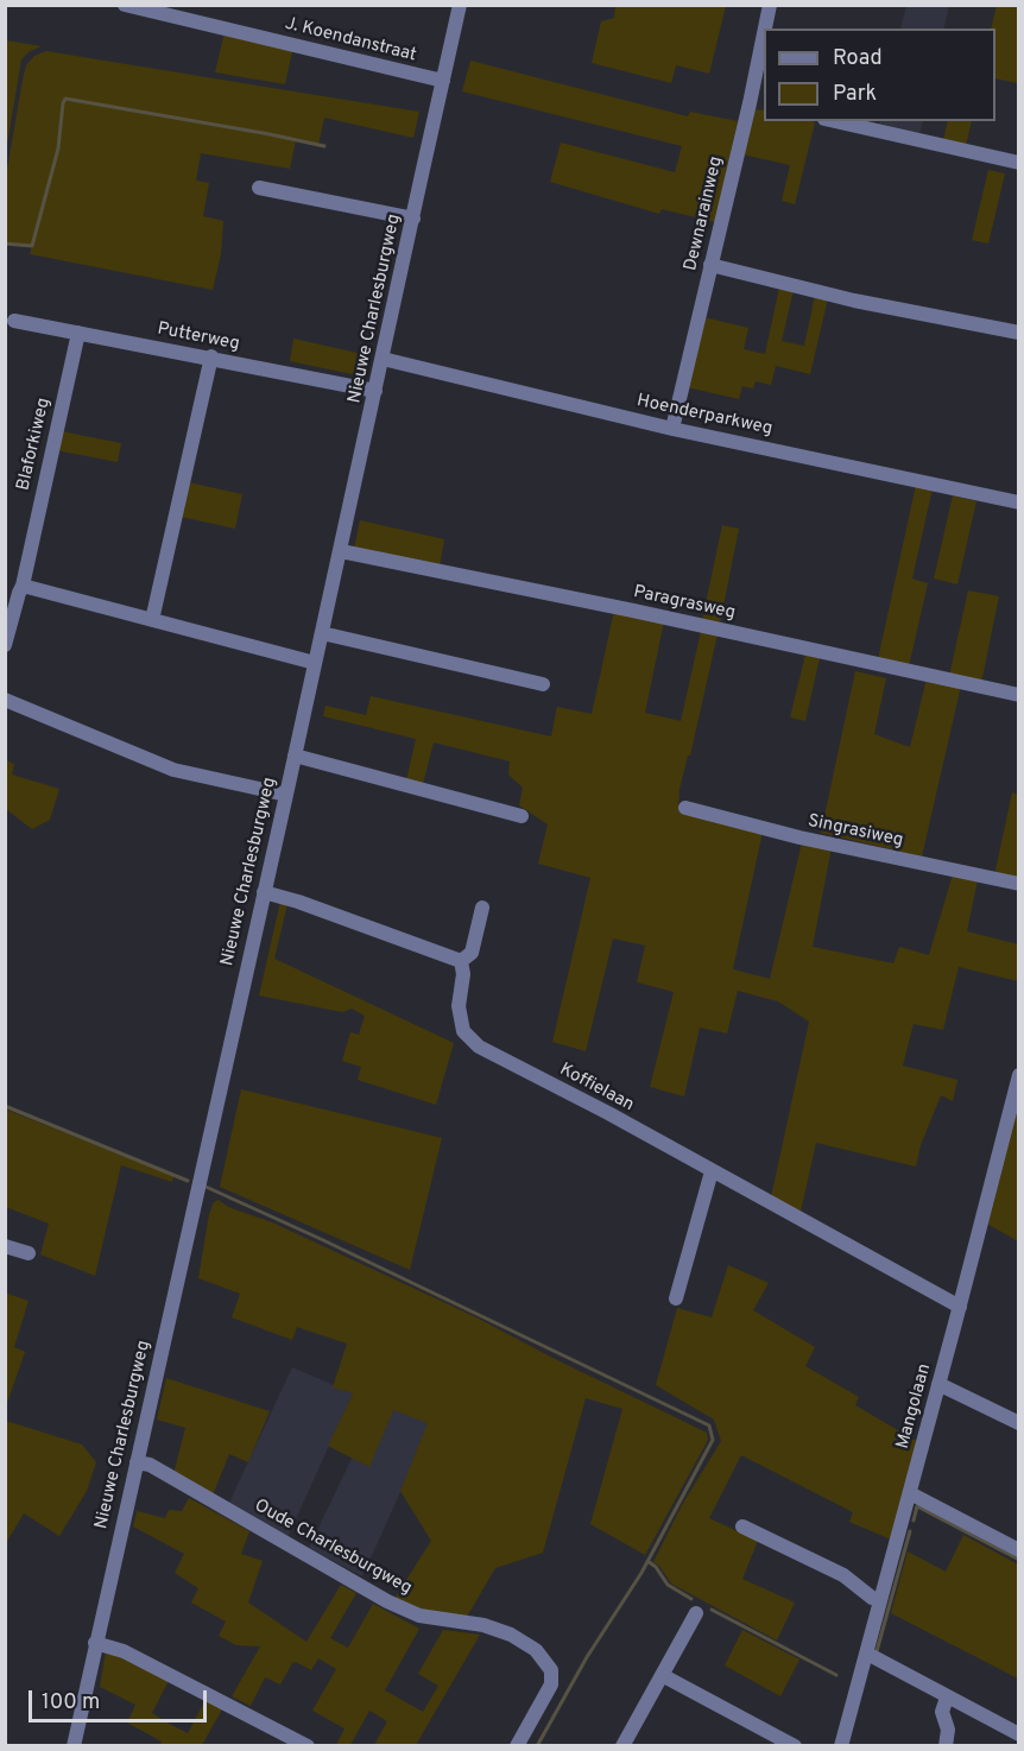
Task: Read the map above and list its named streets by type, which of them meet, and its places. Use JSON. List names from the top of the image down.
{
  "streets": {
    "street": [
      "J. Koendanstraat",
      "Dewnarainweg",
      "Nieuwe Charlesburgweg",
      "Putterweg",
      "Hoenderparkweg",
      "Blaforkiweg",
      "Paragrasweg",
      "Singrasiweg",
      "Koffielaan",
      "Mangolaan",
      "Oude Charlesburgweg"
    ]
  },
  "crossings": [
    ["J. Koendanstraat", "Nieuwe Charlesburgweg"],
    ["Dewnarainweg", "Hoenderparkweg"],
    ["Nieuwe Charlesburgweg", "Putterweg"],
    ["Nieuwe Charlesburgweg", "Hoenderparkweg"],
    ["Nieuwe Charlesburgweg", "Paragrasweg"],
    ["Nieuwe Charlesburgweg", "Oude Charlesburgweg"],
    ["Putterweg", "Blaforkiweg"],
    ["Koffielaan", "Mangolaan"]
  ],
  "legend": ["Road", "Park"],
  "scale_bar": "100 m"
}
